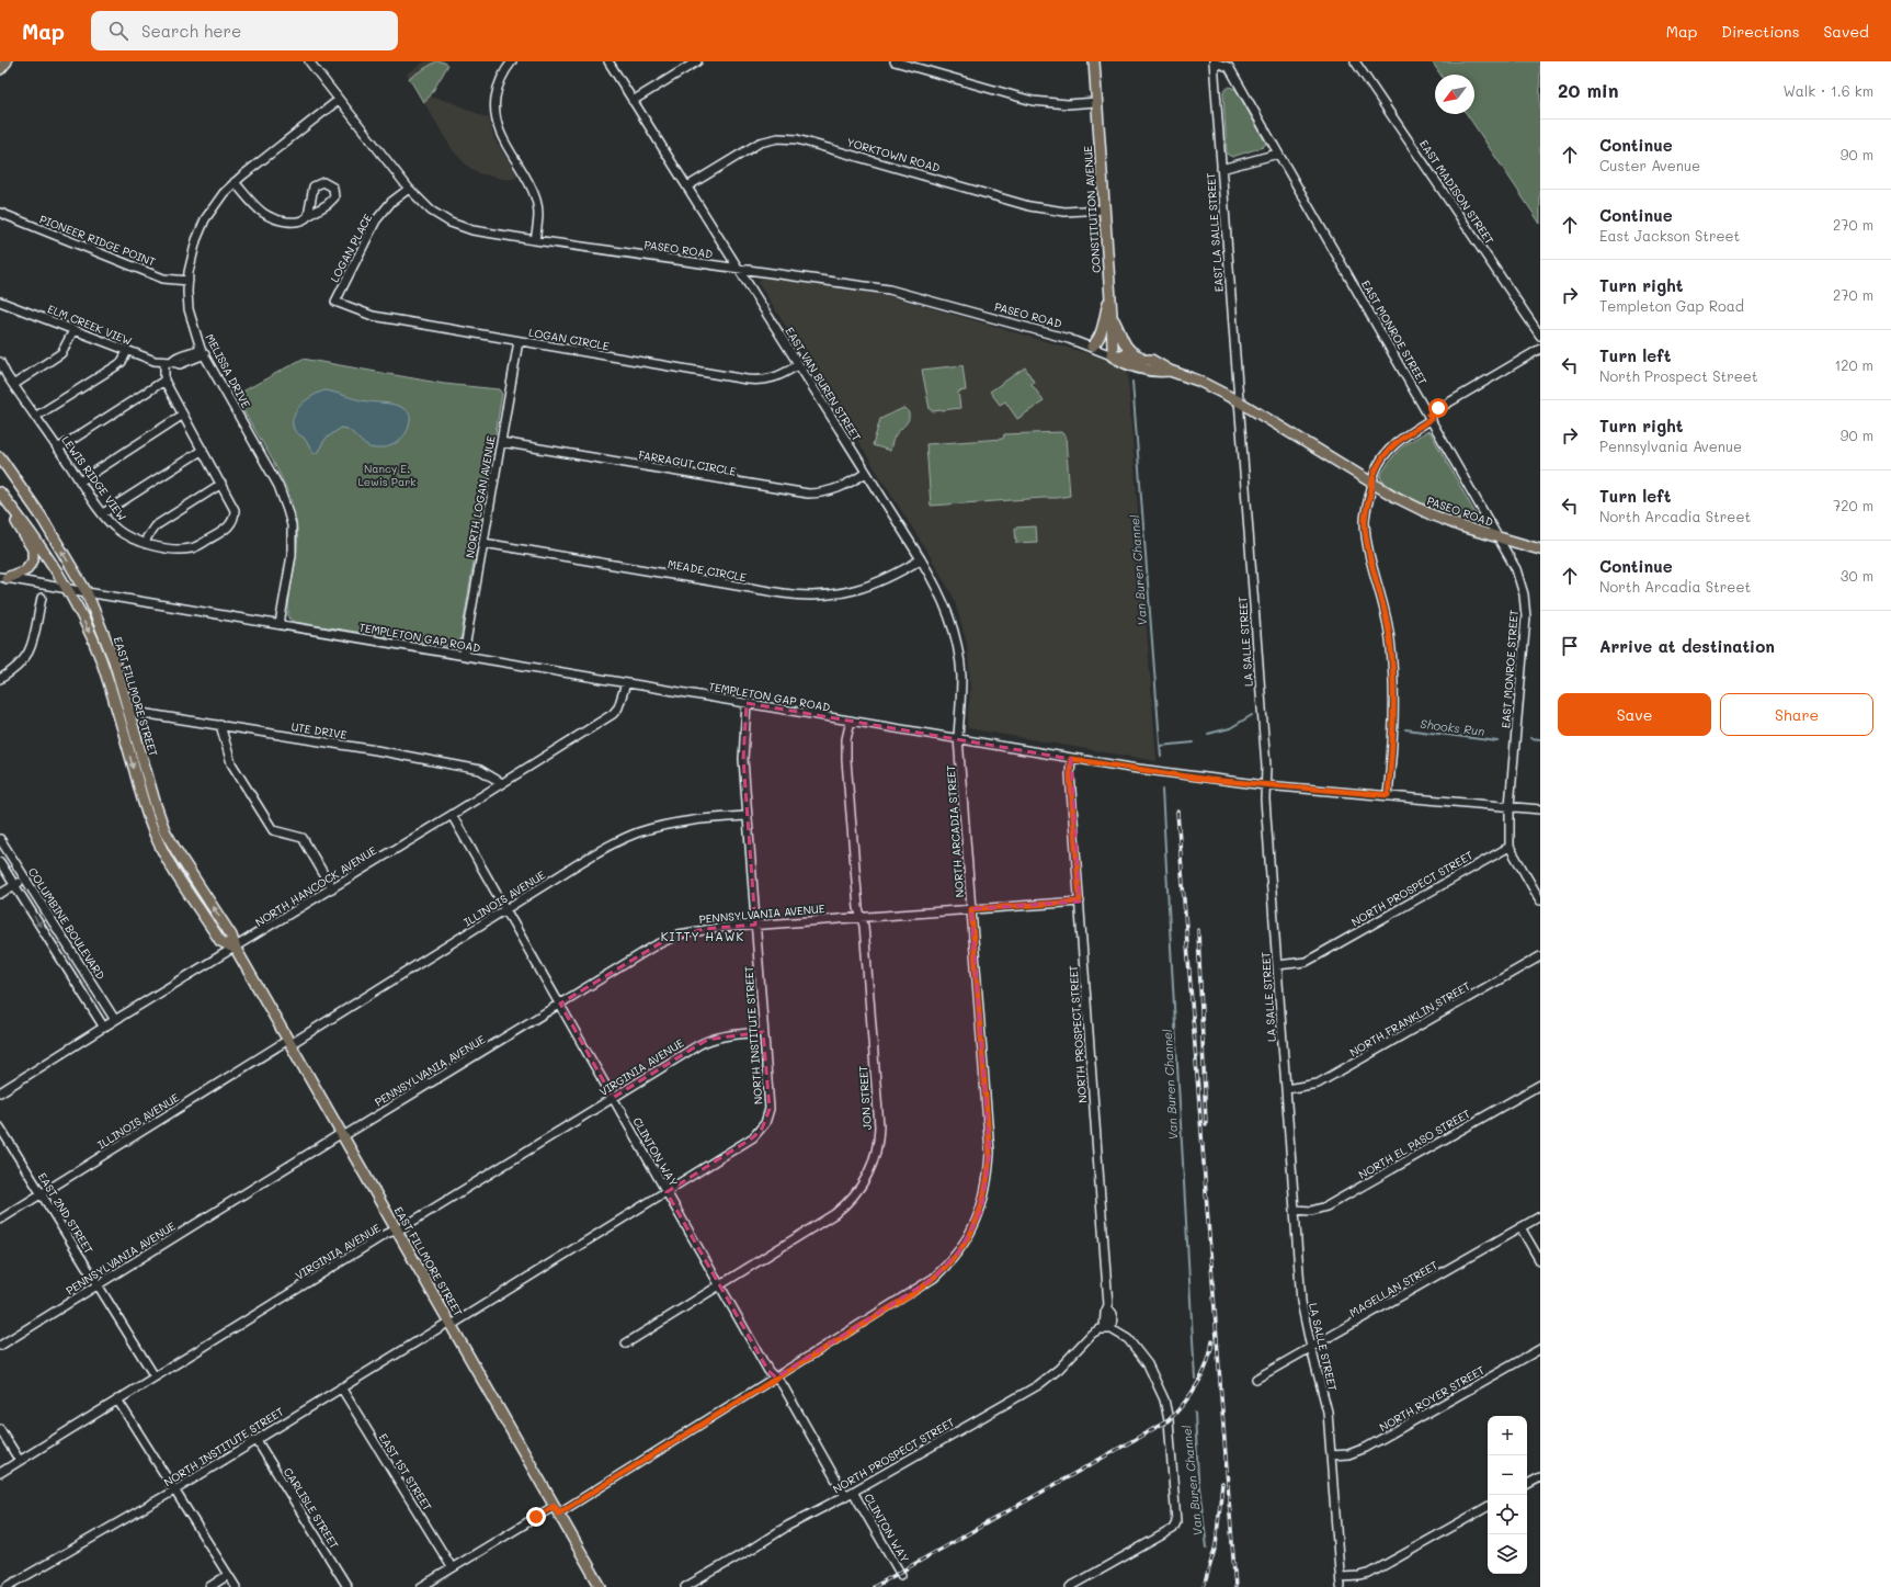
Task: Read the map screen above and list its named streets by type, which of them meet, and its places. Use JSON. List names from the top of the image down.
{
  "streets": {
    "main road": ["CONSTITUTION AVENUE", "PASEO ROAD", "EAST FILLMORE STREET"],
    "street": [
      "YORKTOWN ROAD",
      "EAST MADISON STREET",
      "EAST LA SALLE STREET",
      "PIONEER RIDGE POINT",
      "LOGAN PLACE",
      "ELM CREEK VIEW",
      "EAST MONROE STREET",
      "LOGAN CIRCLE",
      "MELISSA DRIVE",
      "EAST VAN BUREN STREET",
      "FARRAGUT CIRCLE",
      "LEWIS RIDGE VIEW",
      "NORTH LOGAN AVENUE",
      "MEADE CIRCLE",
      "TEMPLETON GAP ROAD",
      "LA SALLE STREET",
      "UTE DRIVE",
      "NORTH ARCADIA STREET",
      "NORTH HANCOCK AVENUE",
      "NORTH PROSPECT STREET",
      "ILLINOIS AVENUE",
      "PENNSYLVANIA AVENUE",
      "COLUMBINE BOULEVARD",
      "NORTH FRANKLIN STREET",
      "NORTH INSTITUTE STREET",
      "VIRGINIA AVENUE",
      "JON STREET",
      "NORTH EL PASO STREET",
      "CLINTON WAY",
      "EAST 2ND STREET",
      "MAGELLAN STREET",
      "NORTH ROYER STREET",
      "EAST 1ST STREET",
      "CARLISLE STREET"
    ]
  },
  "crossings": [
    ["YORKTOWN ROAD", "CONSTITUTION AVENUE"],
    ["YORKTOWN ROAD", "EAST VAN BUREN STREET"],
    ["CONSTITUTION AVENUE", "PASEO ROAD"],
    ["EAST LA SALLE STREET", "PASEO ROAD"],
    ["EAST LA SALLE STREET", "EAST MONROE STREET"],
    ["EAST LA SALLE STREET", "LA SALLE STREET"],
    ["PIONEER RIDGE POINT", "MELISSA DRIVE"],
    ["LOGAN PLACE", "PASEO ROAD"],
    ["LOGAN PLACE", "LOGAN CIRCLE"],
    ["PASEO ROAD", "EAST MONROE STREET"],
    ["PASEO ROAD", "MELISSA DRIVE"],
    ["PASEO ROAD", "EAST VAN BUREN STREET"],
    ["PASEO ROAD", "LA SALLE STREET"],
    ["ELM CREEK VIEW", "MELISSA DRIVE"],
    ["ELM CREEK VIEW", "LEWIS RIDGE VIEW"],
    ["EAST MONROE STREET", "TEMPLETON GAP ROAD"],
    ["EAST MONROE STREET", "NORTH PROSPECT STREET"],
    ["LOGAN CIRCLE", "EAST VAN BUREN STREET"],
    ["LOGAN CIRCLE", "NORTH LOGAN AVENUE"],
    ["MELISSA DRIVE", "TEMPLETON GAP ROAD"],
    ["EAST VAN BUREN STREET", "FARRAGUT CIRCLE"],
    ["EAST VAN BUREN STREET", "MEADE CIRCLE"],
    ["EAST VAN BUREN STREET", "TEMPLETON GAP ROAD"],
    ["EAST VAN BUREN STREET", "NORTH ARCADIA STREET"],
    ["FARRAGUT CIRCLE", "NORTH LOGAN AVENUE"],
    ["NORTH LOGAN AVENUE", "MEADE CIRCLE"],
    ["NORTH LOGAN AVENUE", "TEMPLETON GAP ROAD"],
    ["TEMPLETON GAP ROAD", "LA SALLE STREET"],
    ["TEMPLETON GAP ROAD", "EAST FILLMORE STREET"],
    ["TEMPLETON GAP ROAD", "NORTH ARCADIA STREET"],
    ["TEMPLETON GAP ROAD", "NORTH HANCOCK AVENUE"],
    ["TEMPLETON GAP ROAD", "NORTH PROSPECT STREET"],
    ["TEMPLETON GAP ROAD", "NORTH INSTITUTE STREET"],
    ["TEMPLETON GAP ROAD", "JON STREET"],
    ["LA SALLE STREET", "NORTH PROSPECT STREET"],
    ["LA SALLE STREET", "NORTH FRANKLIN STREET"],
    ["LA SALLE STREET", "NORTH EL PASO STREET"],
    ["LA SALLE STREET", "MAGELLAN STREET"],
    ["LA SALLE STREET", "NORTH ROYER STREET"],
    ["EAST FILLMORE STREET", "UTE DRIVE"],
    ["EAST FILLMORE STREET", "NORTH ARCADIA STREET"],
    ["EAST FILLMORE STREET", "NORTH HANCOCK AVENUE"],
    ["EAST FILLMORE STREET", "ILLINOIS AVENUE"],
    ["EAST FILLMORE STREET", "PENNSYLVANIA AVENUE"],
    ["EAST FILLMORE STREET", "NORTH INSTITUTE STREET"],
    ["EAST FILLMORE STREET", "VIRGINIA AVENUE"],
    ["UTE DRIVE", "NORTH HANCOCK AVENUE"],
    ["NORTH ARCADIA STREET", "PENNSYLVANIA AVENUE"],
    ["NORTH ARCADIA STREET", "CLINTON WAY"],
    ["NORTH ARCADIA STREET", "EAST 1ST STREET"],
    ["NORTH HANCOCK AVENUE", "COLUMBINE BOULEVARD"],
    ["NORTH HANCOCK AVENUE", "CLINTON WAY"],
    ["NORTH PROSPECT STREET", "PENNSYLVANIA AVENUE"],
    ["NORTH PROSPECT STREET", "CLINTON WAY"],
    ["ILLINOIS AVENUE", "NORTH INSTITUTE STREET"],
    ["ILLINOIS AVENUE", "CLINTON WAY"],
    ["ILLINOIS AVENUE", "EAST 2ND STREET"],
    ["PENNSYLVANIA AVENUE", "NORTH INSTITUTE STREET"],
    ["PENNSYLVANIA AVENUE", "JON STREET"],
    ["PENNSYLVANIA AVENUE", "CLINTON WAY"],
    ["PENNSYLVANIA AVENUE", "EAST 2ND STREET"],
    ["NORTH INSTITUTE STREET", "VIRGINIA AVENUE"],
    ["NORTH INSTITUTE STREET", "CLINTON WAY"],
    ["NORTH INSTITUTE STREET", "EAST 1ST STREET"],
    ["NORTH INSTITUTE STREET", "CARLISLE STREET"],
    ["VIRGINIA AVENUE", "CLINTON WAY"],
    ["VIRGINIA AVENUE", "EAST 2ND STREET"],
    ["JON STREET", "CLINTON WAY"]
  ],
  "districts": ["KITTY HAWK"],
  "water": ["Van Buren Channel", "Shooks Run"],
  "parks": ["Nancy E. Lewis Park"],
  "north": "bottom left",
  "page": {
    "header": "Map",
    "search": "Search here",
    "nav": ["Map", "Directions", "Saved"],
    "heading": ["20 min", "Walk · 1.6 km"],
    "list": [
      ["Continue", "Custer Avenue", "90 m"],
      ["Continue", "East Jackson Street", "270 m"],
      ["Turn right", "Templeton Gap Road", "270 m"],
      ["Turn left", "North Prospect Street", "120 m"],
      ["Turn right", "Pennsylvania Avenue", "90 m"],
      ["Turn left", "North Arcadia Street", "720 m"],
      ["Continue", "North Arcadia Street", "30 m"],
      "Arrive at destination"
    ],
    "buttons": ["Save", "Share"],
    "map_buttons": ["+", "−"]
  }
}
